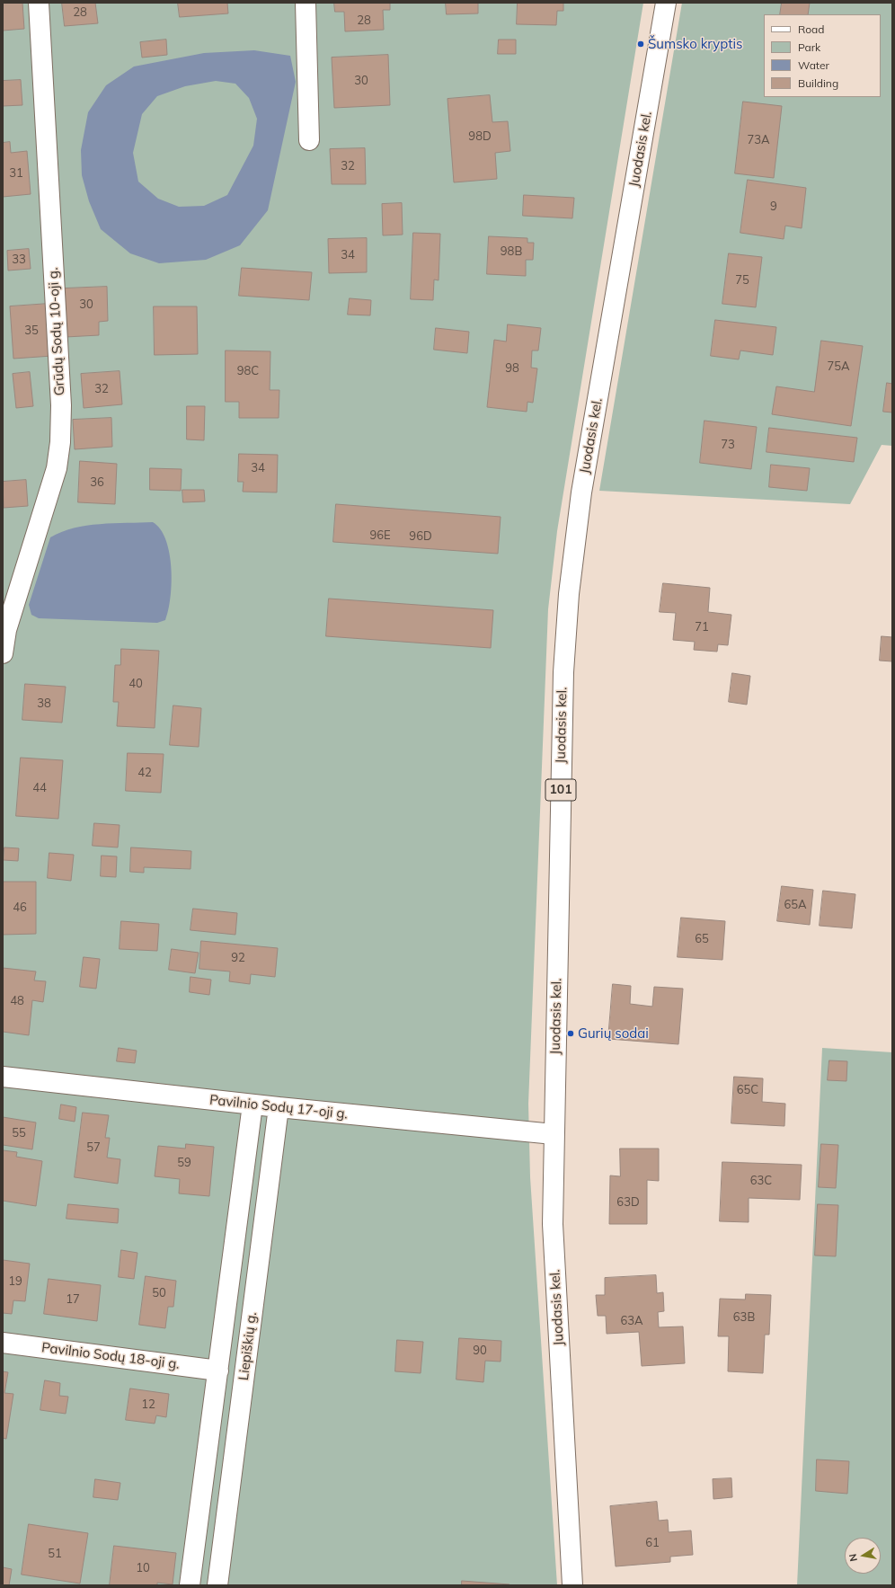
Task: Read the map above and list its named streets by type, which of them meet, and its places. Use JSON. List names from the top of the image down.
{
  "streets": {
    "street": [
      "Juodasis kel.",
      "Grūdų Sodų 10-oji g.",
      "101",
      "Pavilnio Sodų 17-oji g.",
      "Liepiškių g.",
      "Pavilnio Sodų 18-oji g."
    ]
  },
  "crossings": [
    ["Juodasis kel.", "Pavilnio Sodų 17-oji g."],
    ["Pavilnio Sodų 17-oji g.", "Liepiškių g."]
  ],
  "places": ["Šumsko kryptis", "Gurių sodai"],
  "house_numbers": [
    "28",
    "28",
    "30",
    "98D",
    "73A",
    "32",
    "31",
    "9",
    "98B",
    "34",
    "33",
    "75",
    "30",
    "35",
    "75A",
    "98",
    "98C",
    "32",
    "73",
    "34",
    "36",
    "96E",
    "96D",
    "71",
    "40",
    "38",
    "42",
    "44",
    "65A",
    "46",
    "65",
    "92",
    "48",
    "65C",
    "55",
    "57",
    "59",
    "63C",
    "63D",
    "19",
    "50",
    "17",
    "63B",
    "63A",
    "90",
    "12",
    "61",
    "51",
    "10"
  ],
  "legend": [
    "Road",
    "Park",
    "Water",
    "Building"
  ],
  "north": "left"
}
